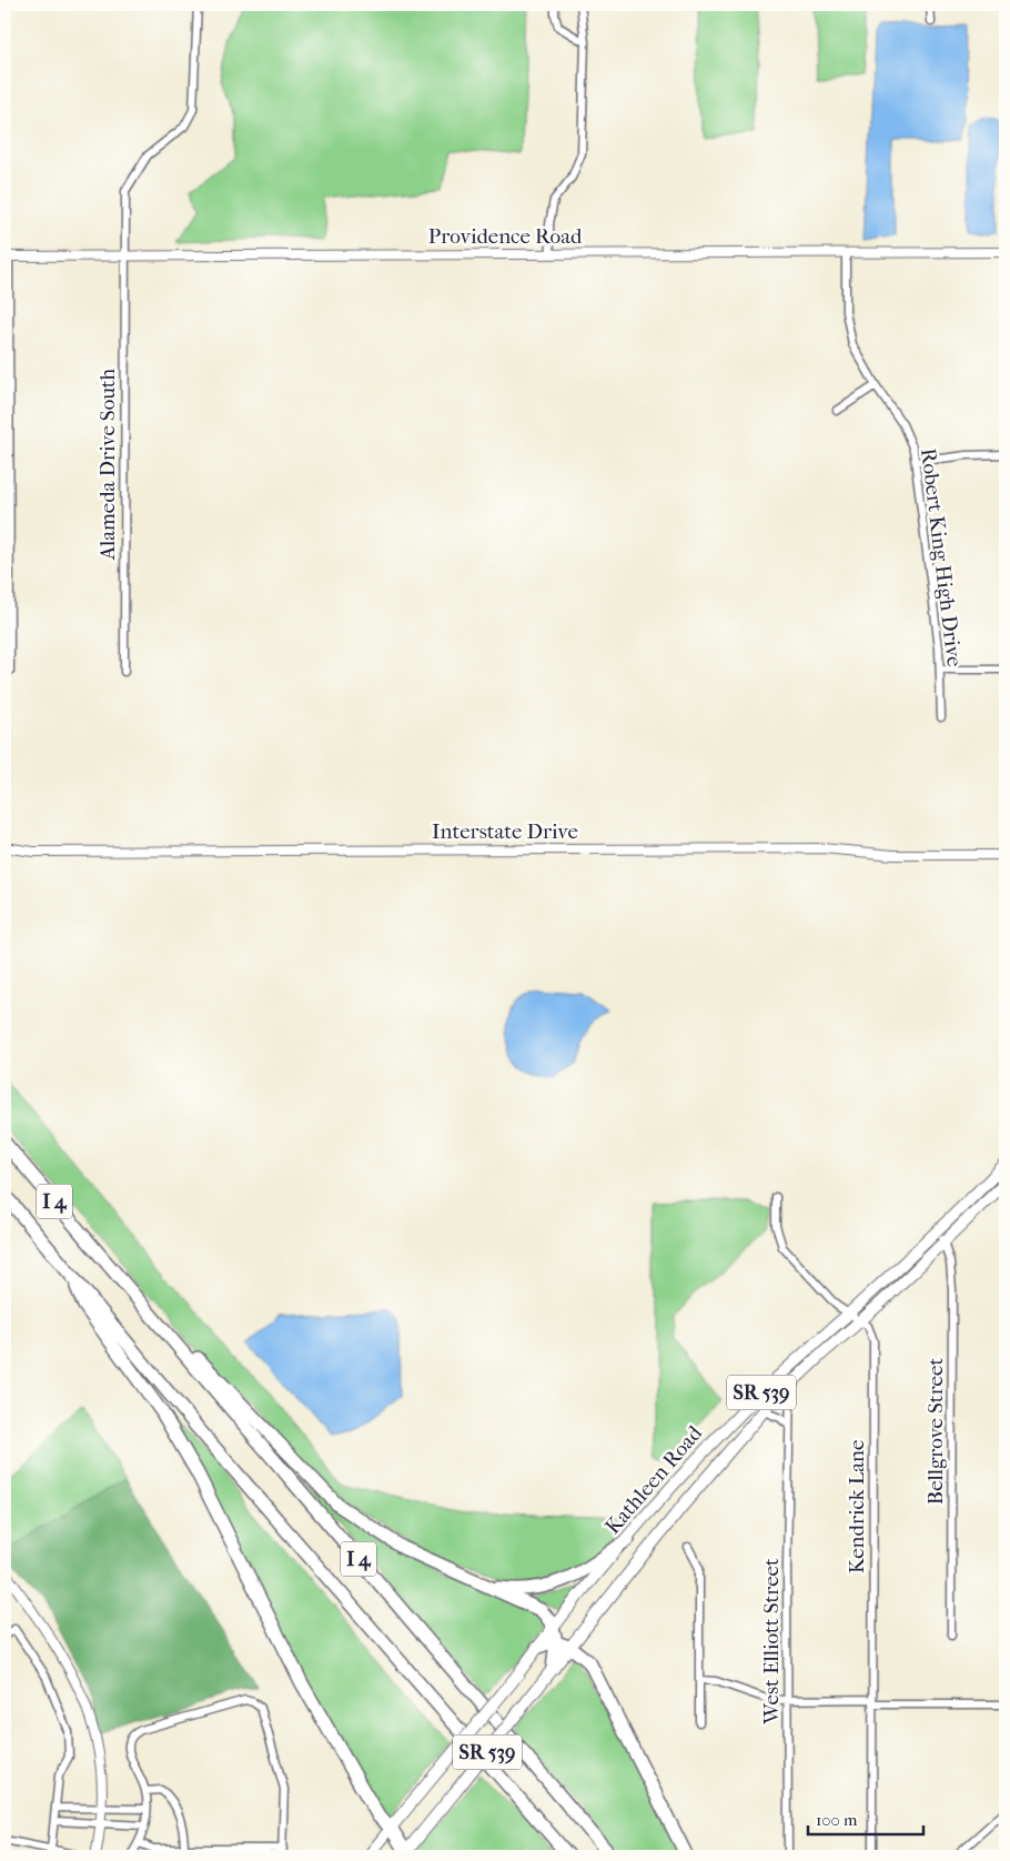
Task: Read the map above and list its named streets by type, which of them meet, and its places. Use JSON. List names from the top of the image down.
{
  "streets": {
    "highway": ["I 4"],
    "main road": ["SR 539", "Kathleen Road"],
    "street": [
      "Providence Road",
      "Alameda Drive South",
      "Robert King High Drive",
      "Interstate Drive",
      "Bellgrove Street",
      "Kendrick Lane",
      "West Elliott Street"
    ]
  },
  "crossings": [
    ["Providence Road", "Alameda Drive South"],
    ["Providence Road", "Robert King High Drive"],
    ["Bellgrove Street", "Kathleen Road"],
    ["Kathleen Road", "Kendrick Lane"],
    ["Kathleen Road", "West Elliott Street"]
  ],
  "scale_bar": "100 m"
}
